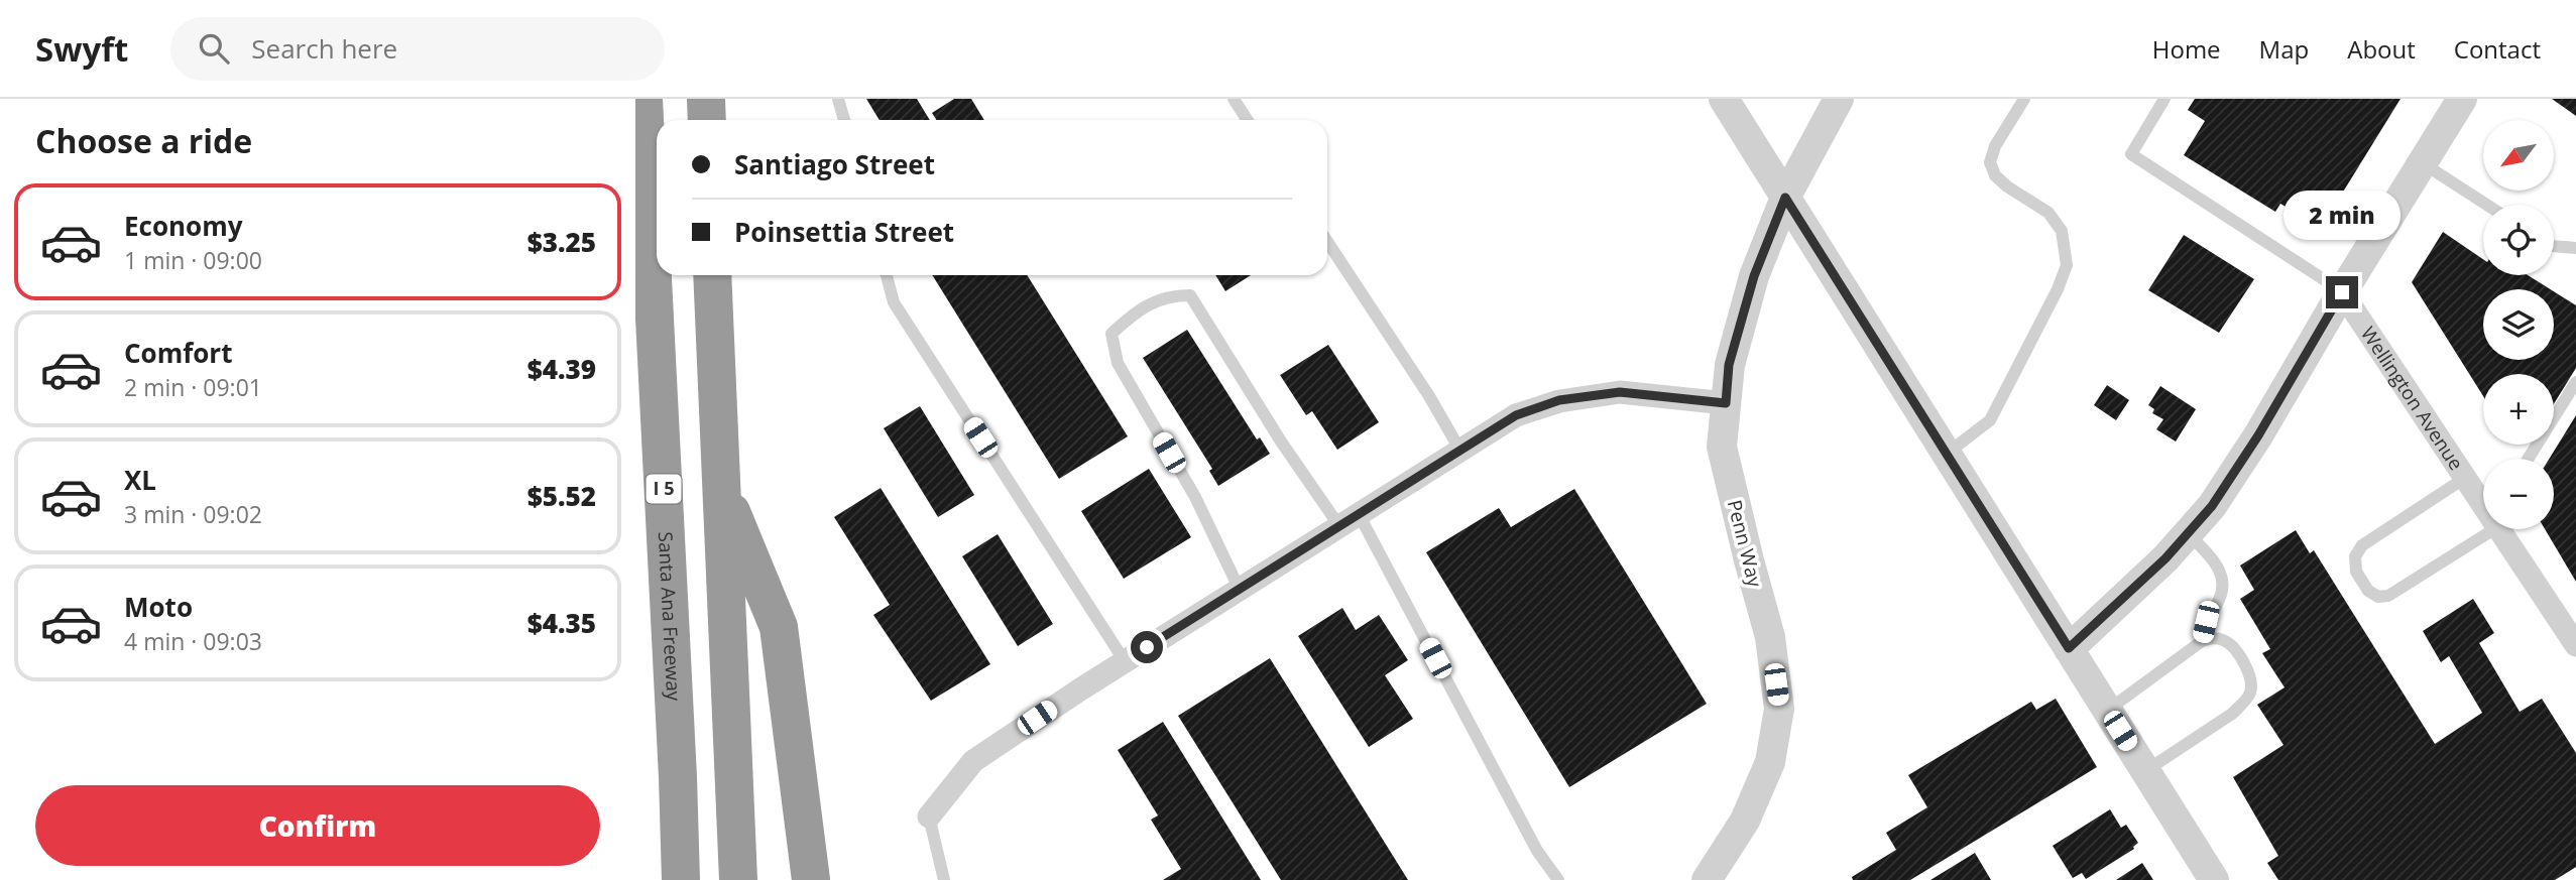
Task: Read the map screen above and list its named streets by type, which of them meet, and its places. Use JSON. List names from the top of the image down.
{
  "streets": {
    "highway": ["I 5", "Santa Ana Freeway"],
    "street": ["Wellington Avenue", "Penn Way"]
  },
  "north": "bottom left",
  "page": {
    "header": "Swyft",
    "search": "Search here",
    "nav": [
      "Home",
      "Map",
      "About",
      "Contact"
    ],
    "heading": "Choose a ride",
    "map_buttons": ["+", "−"],
    "banner": ["Santiago Street", "Poinsettia Street"],
    "list": [
      {
        "name": "Economy",
        "note": "1 min · 09:00",
        "value": "$3.25"
      },
      {
        "name": "Comfort",
        "note": "2 min · 09:01",
        "value": "$4.39"
      },
      {
        "name": "XL",
        "note": "3 min · 09:02",
        "value": "$5.52"
      },
      {
        "name": "Moto",
        "note": "4 min · 09:03",
        "value": "$4.35"
      }
    ],
    "bubble": "2 min",
    "buttons": "Confirm"
  }
}
